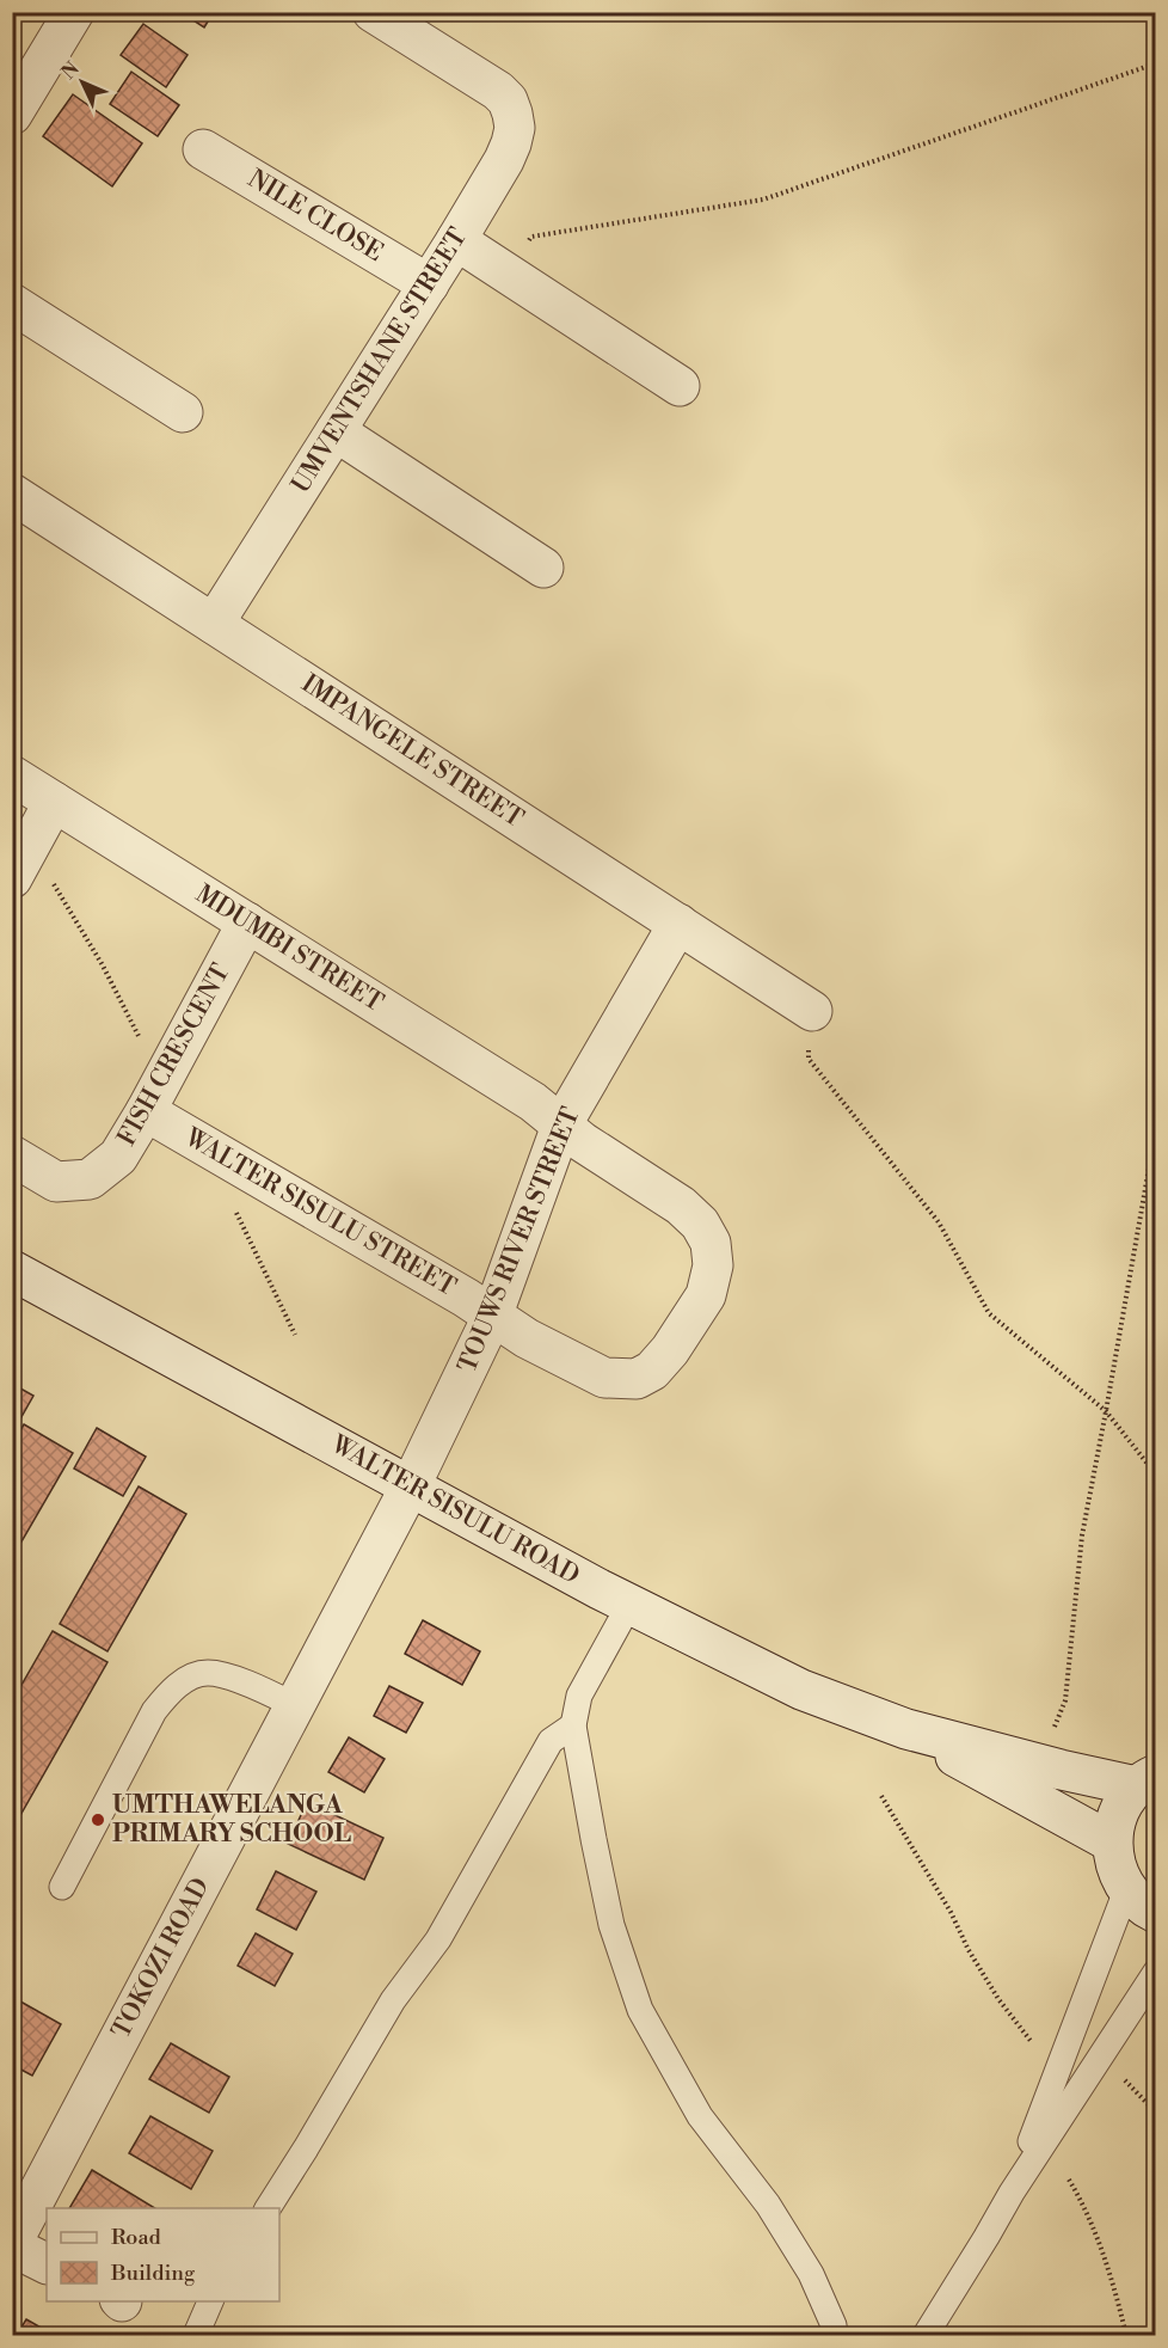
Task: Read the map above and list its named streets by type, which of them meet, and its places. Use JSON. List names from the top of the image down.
{
  "streets": {
    "street": [
      "NILE CLOSE",
      "UMVENTSHANE STREET",
      "IMPANGELE STREET",
      "MDUMBI STREET",
      "FISH CRESCENT",
      "WALTER SISULU STREET",
      "TOUWS RIVER STREET",
      "WALTER SISULU ROAD",
      "TOKOZI ROAD"
    ]
  },
  "crossings": [
    ["NILE CLOSE", "UMVENTSHANE STREET"],
    ["UMVENTSHANE STREET", "IMPANGELE STREET"],
    ["IMPANGELE STREET", "TOUWS RIVER STREET"],
    ["MDUMBI STREET", "FISH CRESCENT"],
    ["MDUMBI STREET", "WALTER SISULU STREET"],
    ["MDUMBI STREET", "TOUWS RIVER STREET"],
    ["FISH CRESCENT", "WALTER SISULU STREET"],
    ["WALTER SISULU STREET", "TOUWS RIVER STREET"],
    ["TOUWS RIVER STREET", "WALTER SISULU ROAD"],
    ["TOUWS RIVER STREET", "TOKOZI ROAD"],
    ["WALTER SISULU ROAD", "TOKOZI ROAD"]
  ],
  "places": ["UMTHAWELANGA PRIMARY SCHOOL"],
  "legend": ["Road", "Building"],
  "north": "top left"
}
